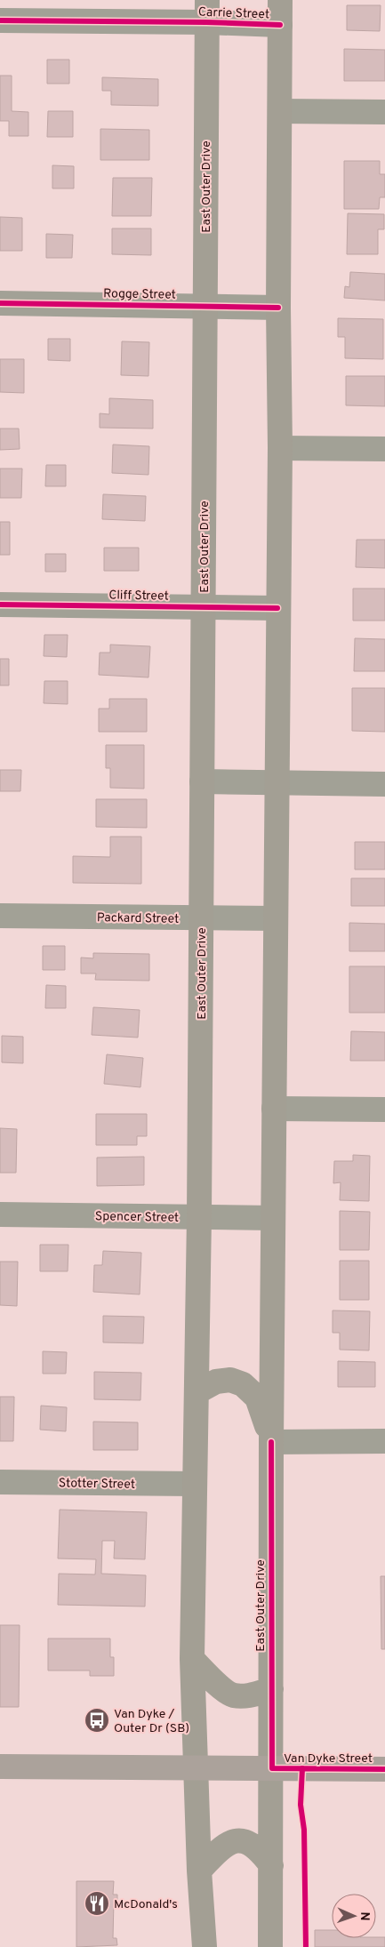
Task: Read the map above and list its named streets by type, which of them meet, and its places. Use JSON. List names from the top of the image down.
{
  "streets": {
    "main road": ["East Outer Drive", "Van Dyke Street"],
    "street": [
      "Carrie Street",
      "Rogge Street",
      "Cliff Street",
      "Packard Street",
      "Spencer Street",
      "Stotter Street"
    ]
  },
  "crossings": [
    ["Carrie Street", "East Outer Drive"],
    ["East Outer Drive", "Rogge Street"],
    ["East Outer Drive", "Cliff Street"],
    ["East Outer Drive", "Packard Street"],
    ["East Outer Drive", "Spencer Street"],
    ["East Outer Drive", "Stotter Street"],
    ["East Outer Drive", "Van Dyke Street"]
  ],
  "places": {
    "bus stop": ["Van Dyke / Outer Dr (SB)"],
    "restaurant": ["McDonald's"]
  },
  "north": "right"
}
